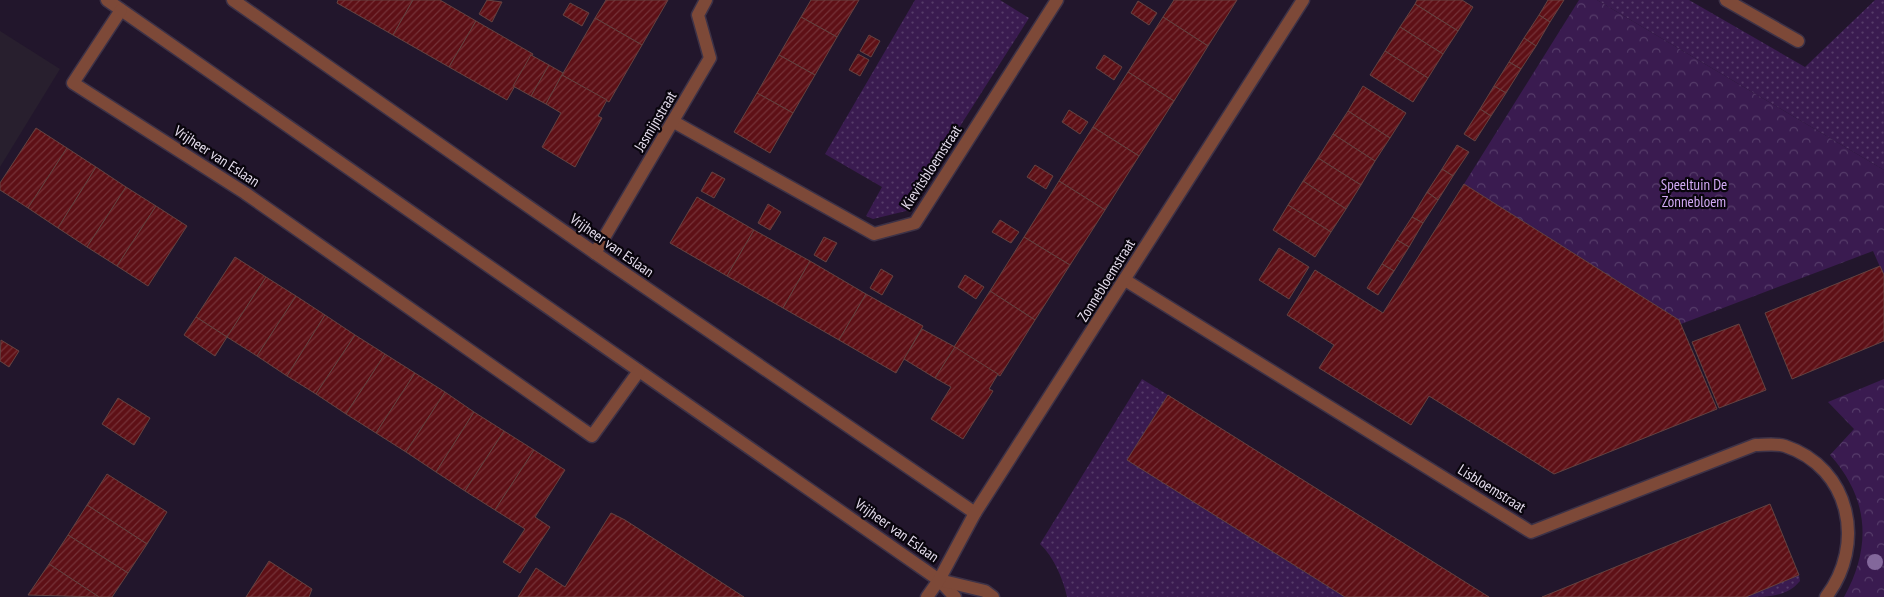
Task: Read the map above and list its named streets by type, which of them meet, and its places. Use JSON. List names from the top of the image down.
{
  "streets": {
    "street": [
      "Jasmijnstraat",
      "Vrijheer van Eslaan",
      "Kievitsbloemstraat",
      "Zonnebloemstraat",
      "Lisbloemstraat"
    ]
  },
  "crossings": [
    ["Jasmijnstraat", "Vrijheer van Eslaan"],
    ["Jasmijnstraat", "Kievitsbloemstraat"],
    ["Vrijheer van Eslaan", "Zonnebloemstraat"],
    ["Zonnebloemstraat", "Lisbloemstraat"]
  ],
  "parks": ["Speeltuin De Zonnebloem"]
}
